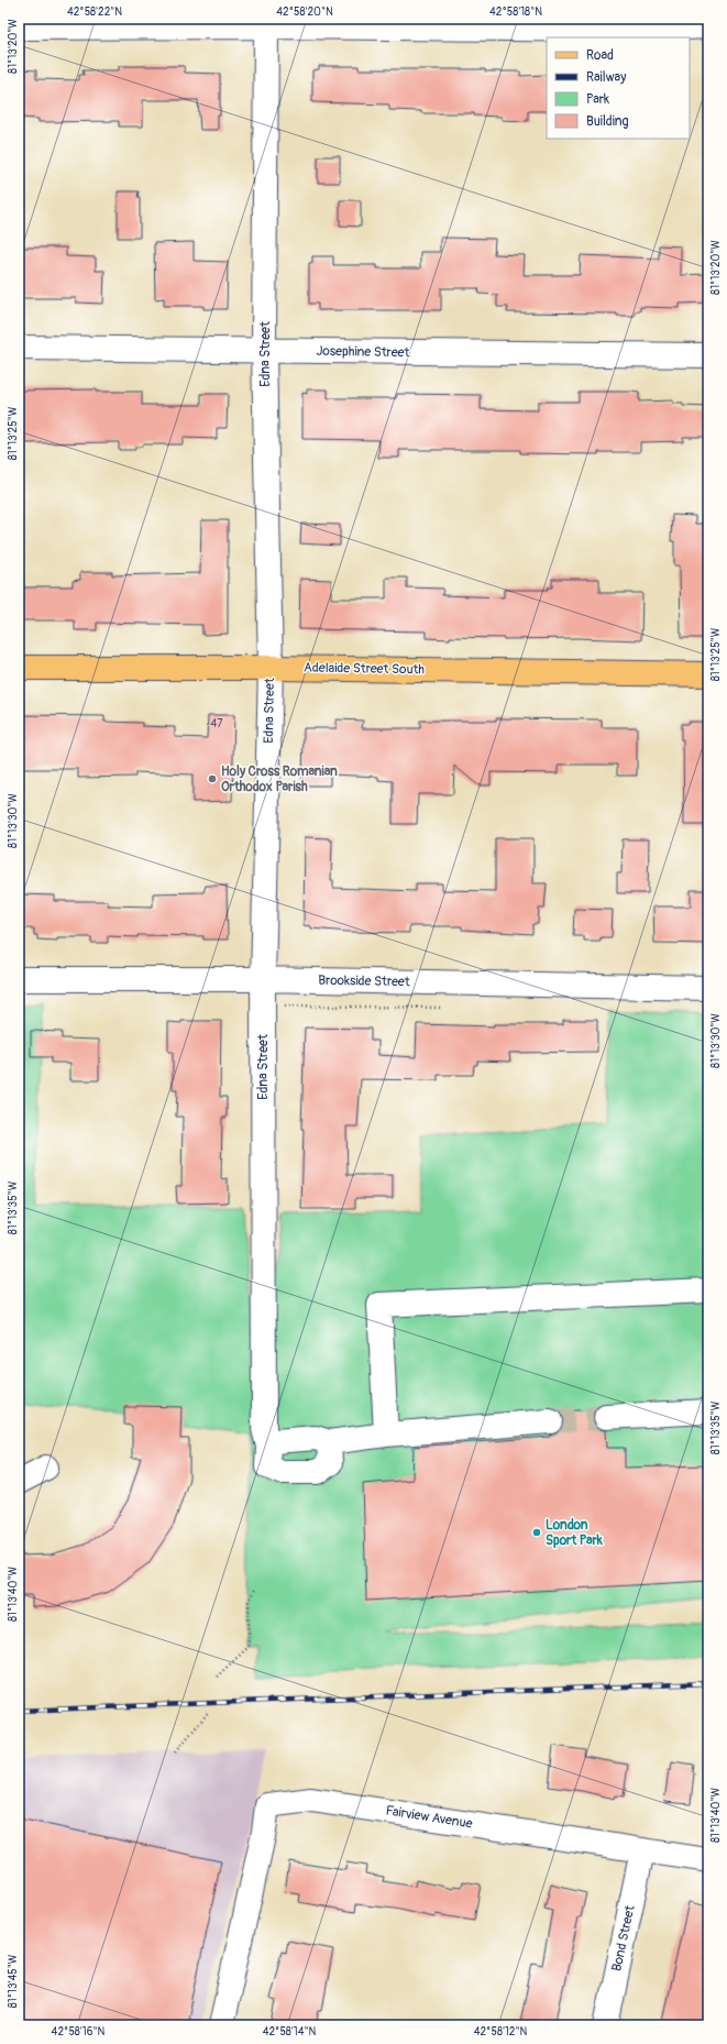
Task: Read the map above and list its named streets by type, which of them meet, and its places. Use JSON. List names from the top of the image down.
{
  "streets": {
    "main road": ["Adelaide Street South"],
    "street": [
      "Josephine Street",
      "Edna Street",
      "Brookside Street",
      "Fairview Avenue",
      "Bond Street"
    ]
  },
  "crossings": [
    ["Josephine Street", "Edna Street"],
    ["Edna Street", "Adelaide Street South"],
    ["Edna Street", "Brookside Street"],
    ["Fairview Avenue", "Bond Street"]
  ],
  "places": ["Holy Cross Romanian Orthodox Parish", "London Sport Park"],
  "house_numbers": ["47"],
  "legend": [
    "Road",
    "Railway",
    "Park",
    "Building"
  ],
  "coordinates": [
    "42°58'22\"N",
    "42°58'20\"N",
    "42°58'18\"N",
    "81°13'20\"W",
    "81°13'25\"W",
    "81°13'30\"W",
    "81°13'35\"W",
    "81°13'40\"W",
    "81°13'45\"W",
    "42°58'16\"N",
    "42°58'14\"N",
    "42°58'12\"N"
  ]
}
